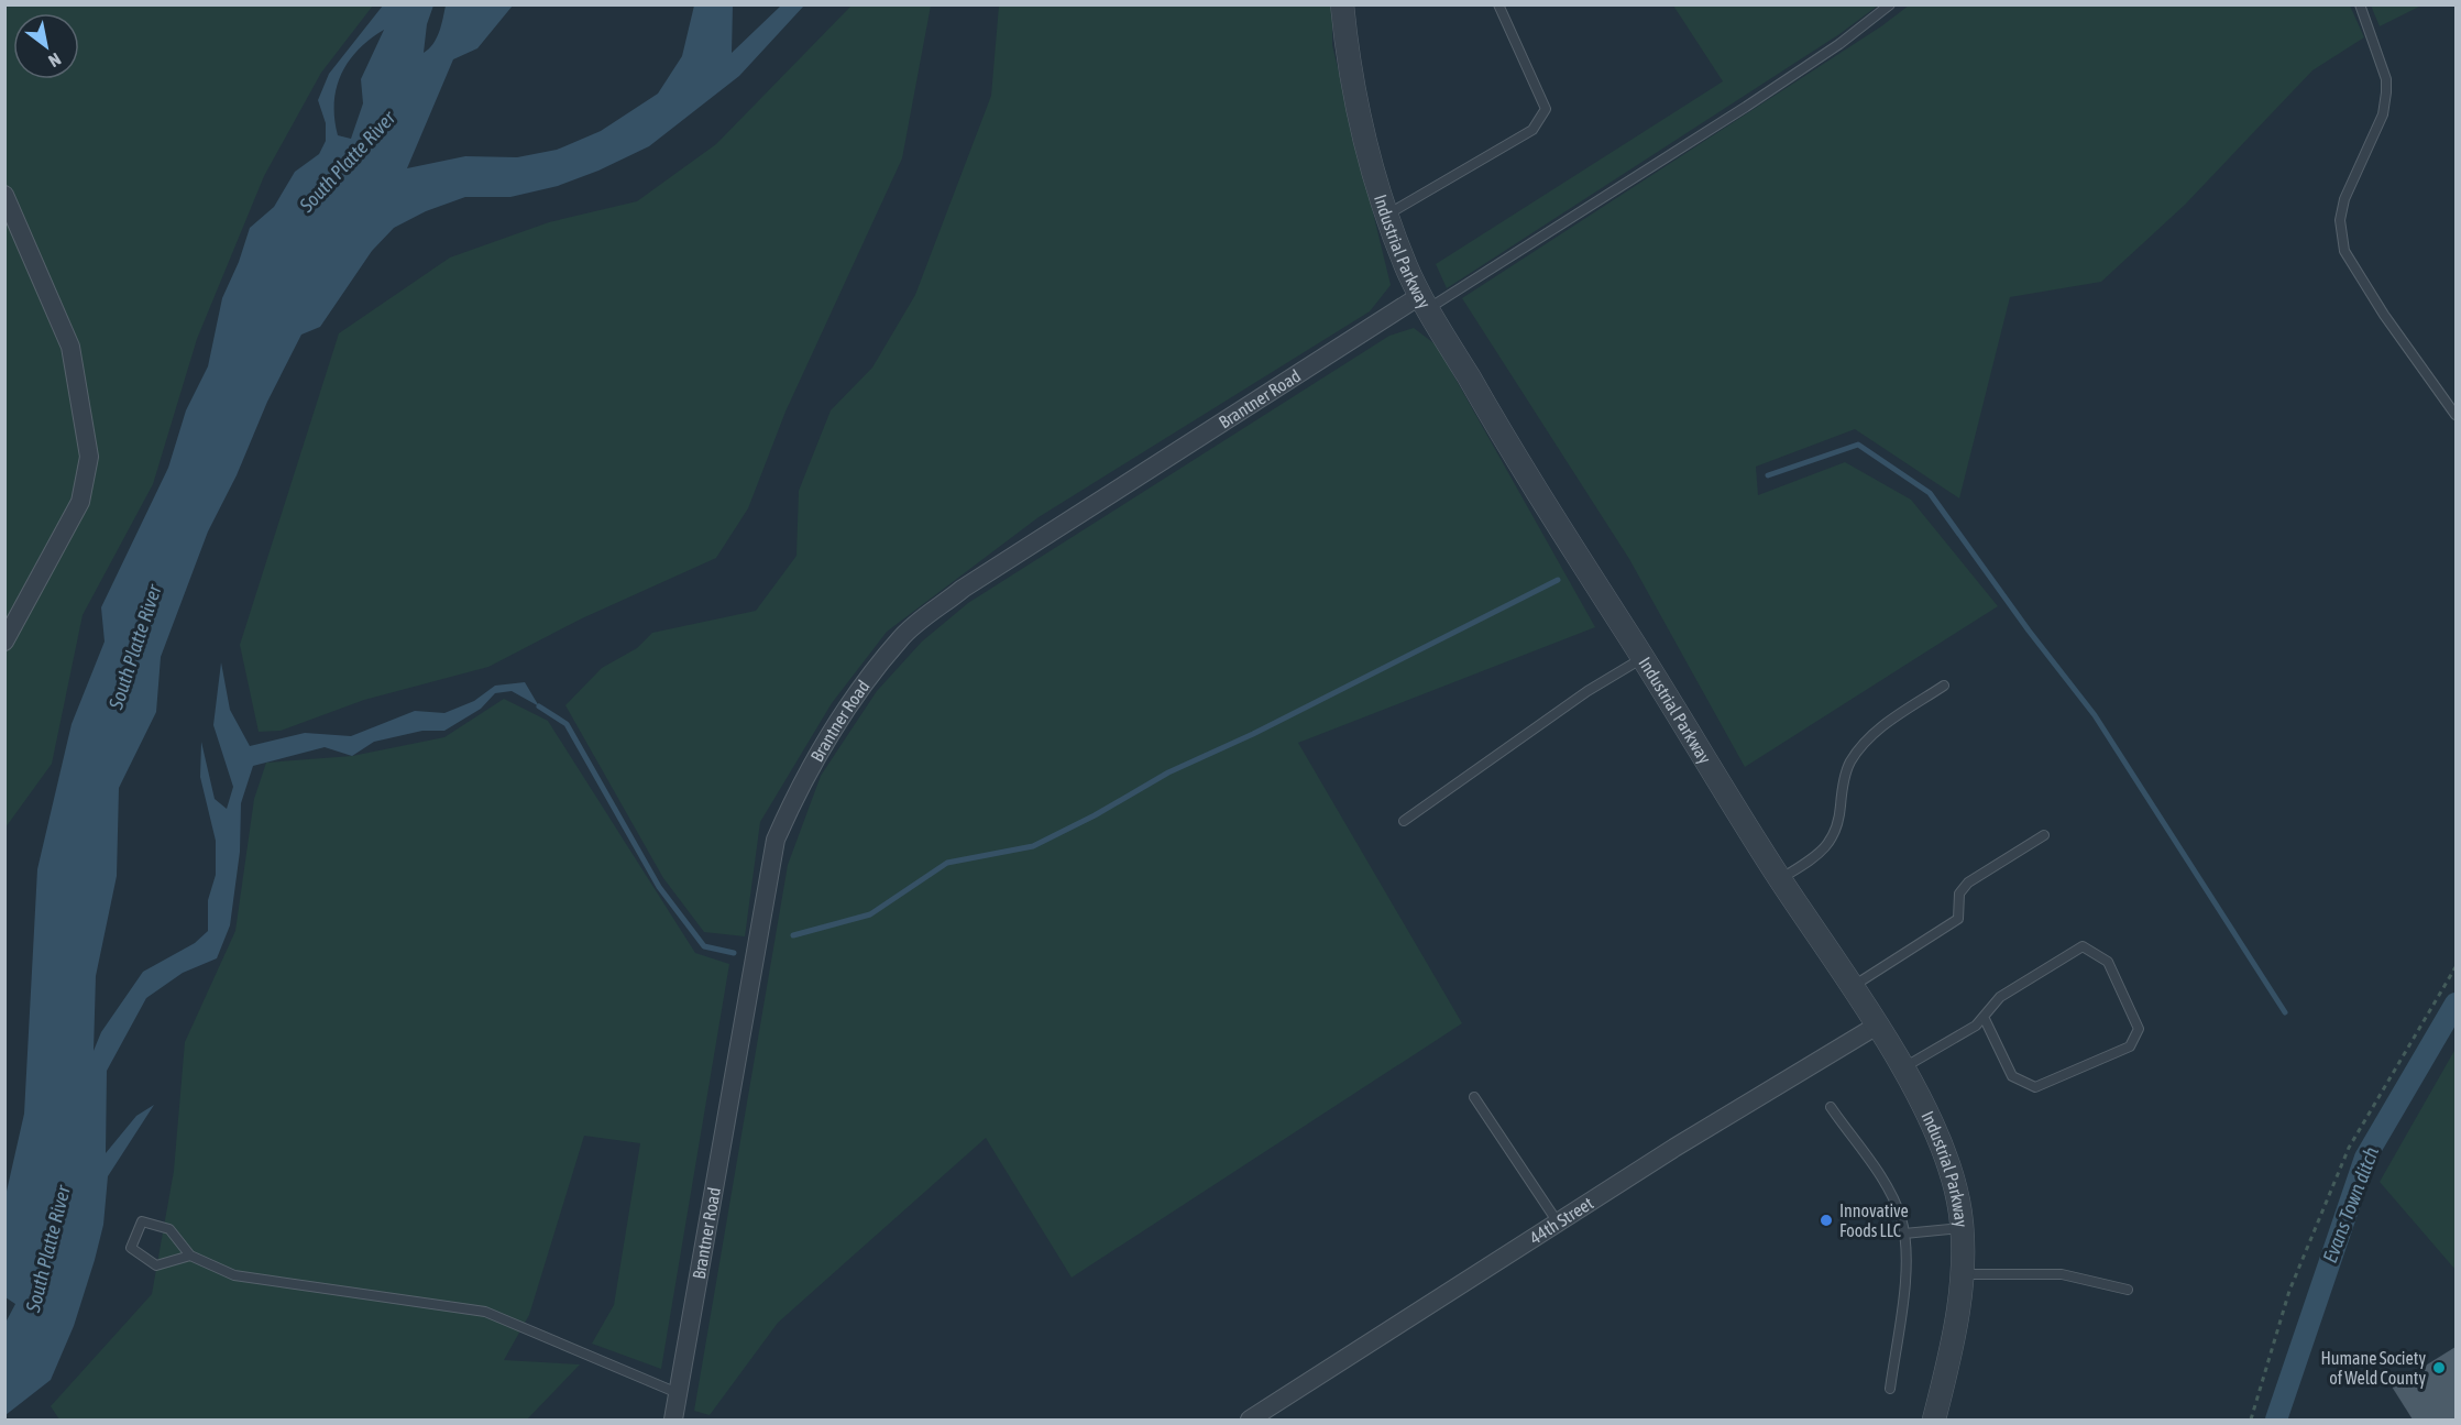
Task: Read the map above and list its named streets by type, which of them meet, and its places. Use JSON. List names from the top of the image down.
{
  "streets": {
    "street": ["Industrial Parkway", "Brantner Road", "44th Street"]
  },
  "crossings": [
    ["Industrial Parkway", "Brantner Road"],
    ["Industrial Parkway", "44th Street"]
  ],
  "water": ["South Platte River", "Evans Town ditch"],
  "places": ["Innovative Foods LLC", "Humane Society of Weld County"],
  "north": "bottom right"
}
